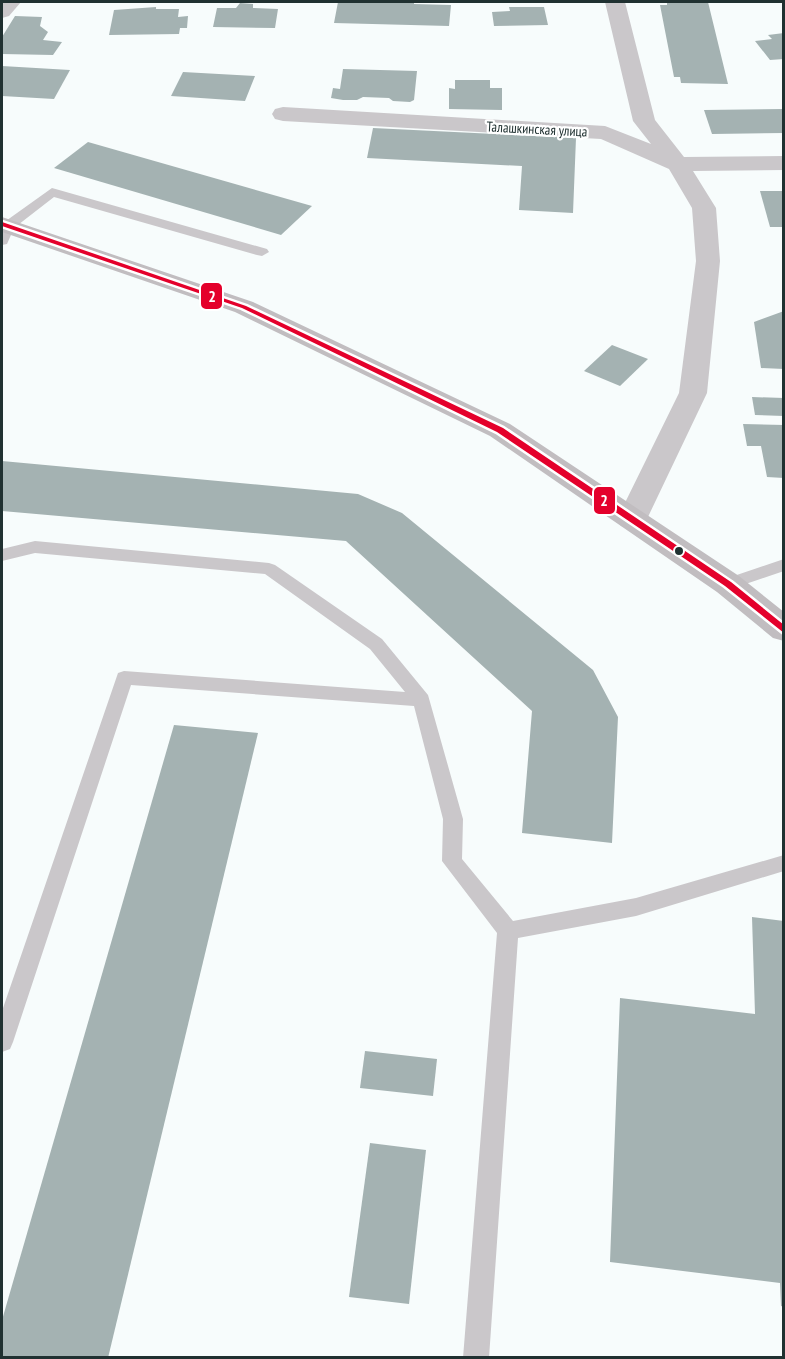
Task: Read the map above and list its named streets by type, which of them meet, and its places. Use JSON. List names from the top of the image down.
{
  "streets": {
    "street": ["Талашкинская улица"]
  },
  "lines": ["transit line 2"]
}
